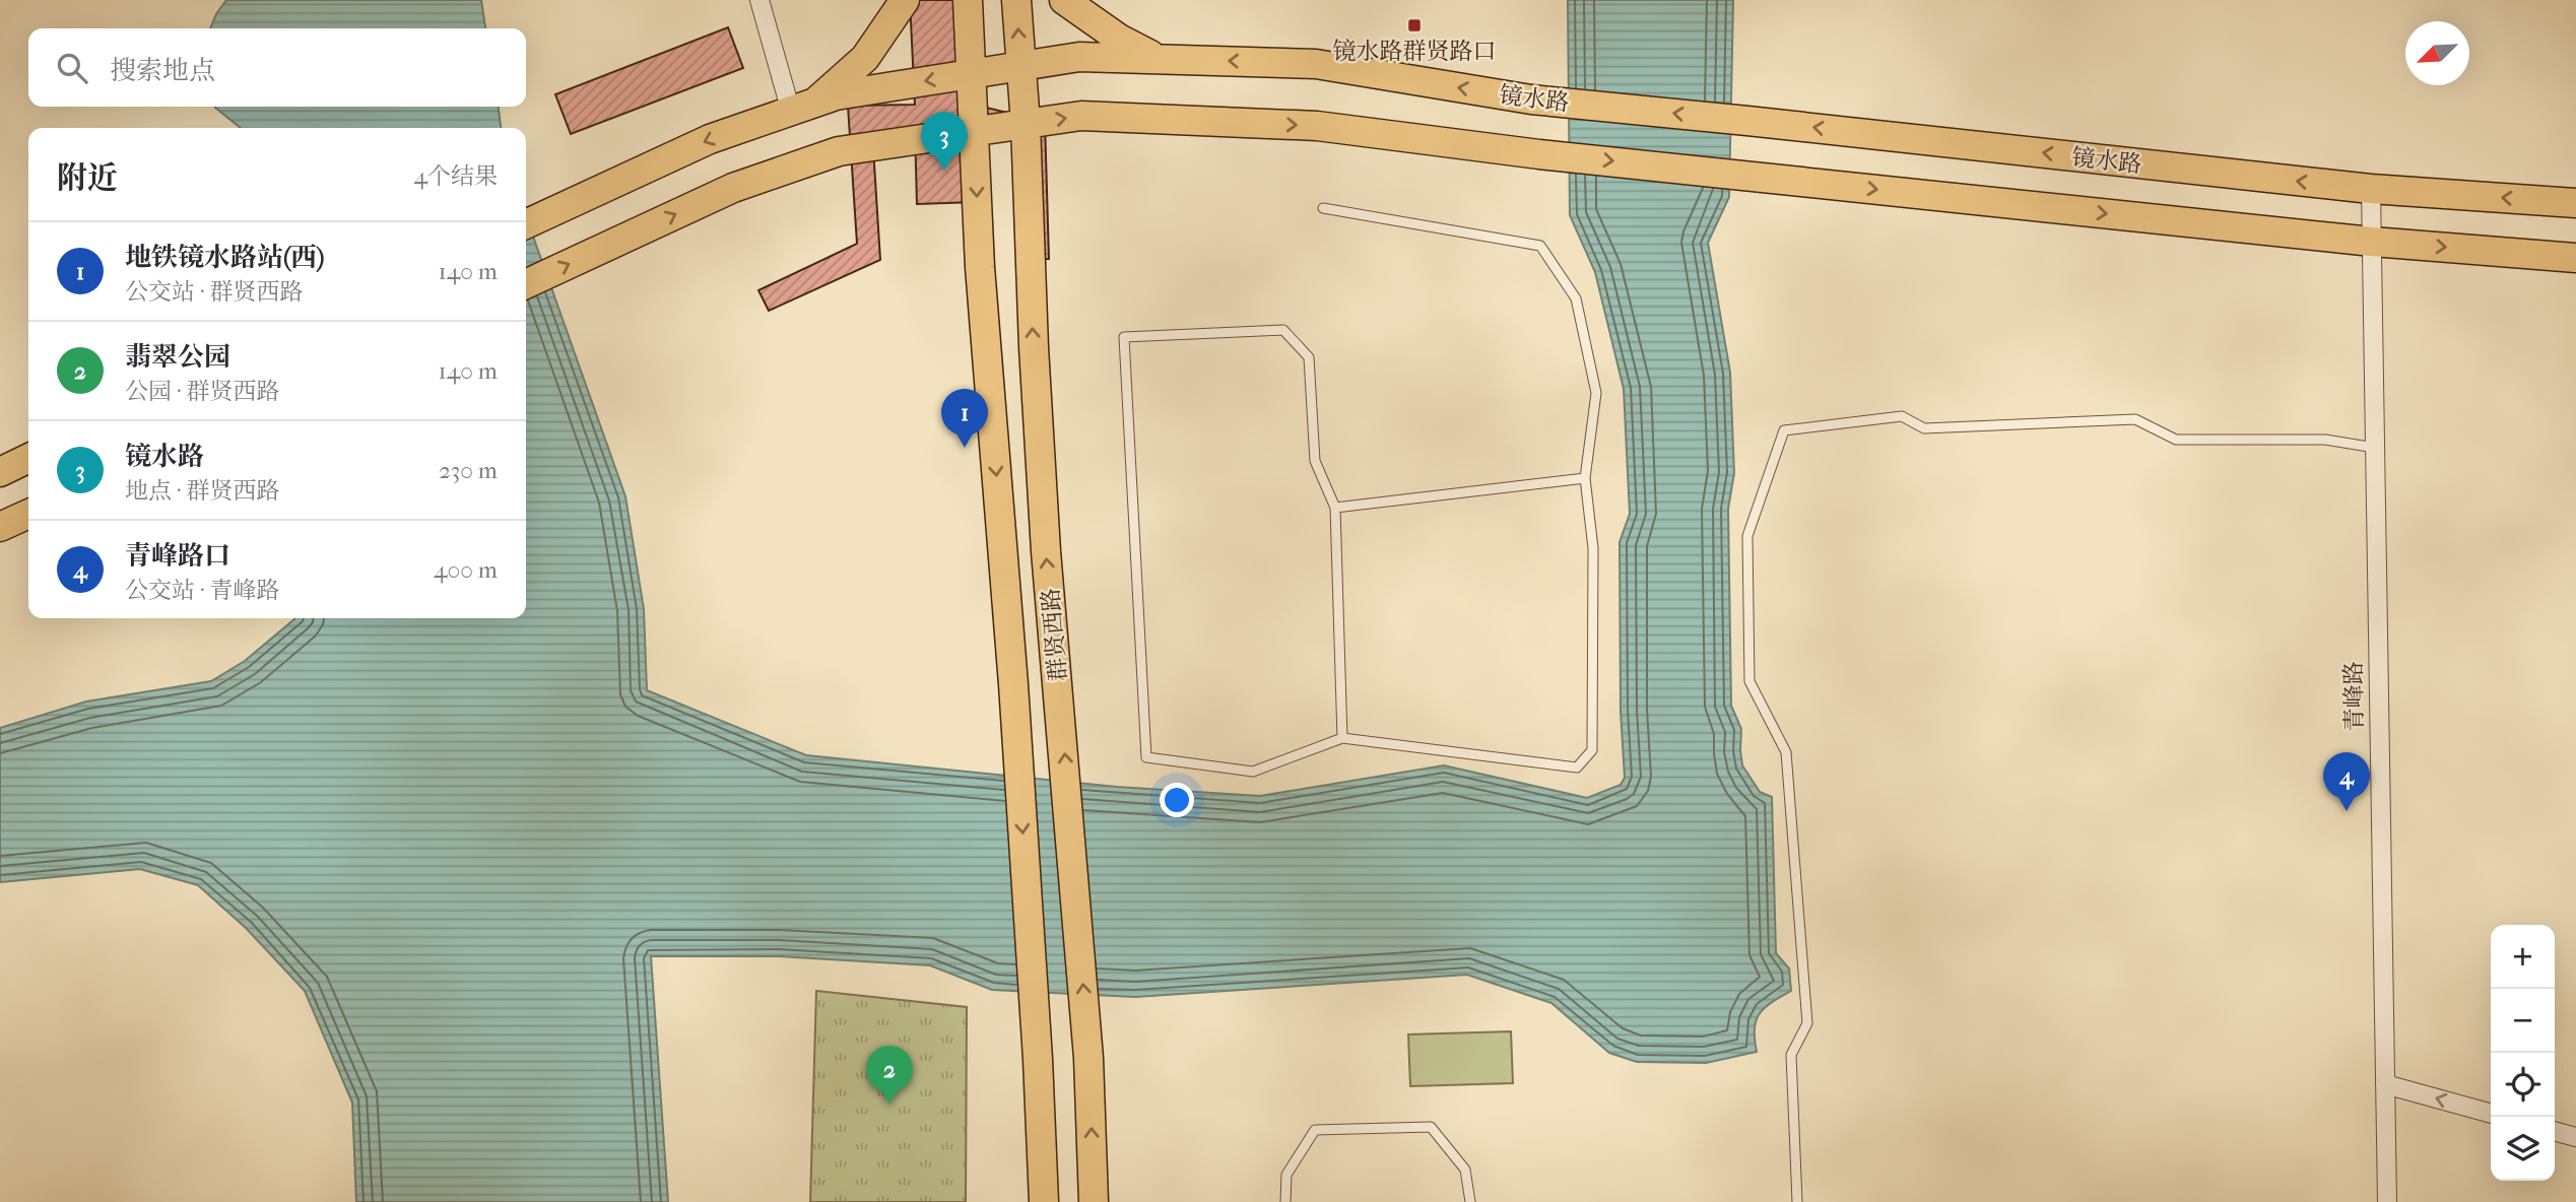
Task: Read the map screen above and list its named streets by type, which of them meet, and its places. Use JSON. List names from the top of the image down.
{
  "streets": {
    "main road": ["镜水路", "群贤西路"],
    "street": ["青峰路"]
  },
  "crossings": [
    ["镜水路", "群贤西路"],
    ["镜水路", "青峰路"]
  ],
  "places": {
    "transit": ["镜水路群贤路口"]
  },
  "north": "bottom left",
  "page": {
    "search": "搜索地点",
    "pins": [
      "3",
      "1",
      "4",
      "2"
    ],
    "heading": ["附近", "4个结果"],
    "list": [
      {
        "mark": "1",
        "name": "地铁镜水路站(西)",
        "note": "公交站 · 群贤西路",
        "value": "140 m"
      },
      {
        "mark": "2",
        "name": "翡翠公园",
        "note": "公园 · 群贤西路",
        "value": "140 m"
      },
      {
        "mark": "3",
        "name": "镜水路",
        "note": "地点 · 群贤西路",
        "value": "230 m"
      },
      {
        "mark": "4",
        "name": "青峰路口",
        "note": "公交站 · 青峰路",
        "value": "400 m"
      }
    ],
    "map_buttons": ["+", "−"]
  }
}
